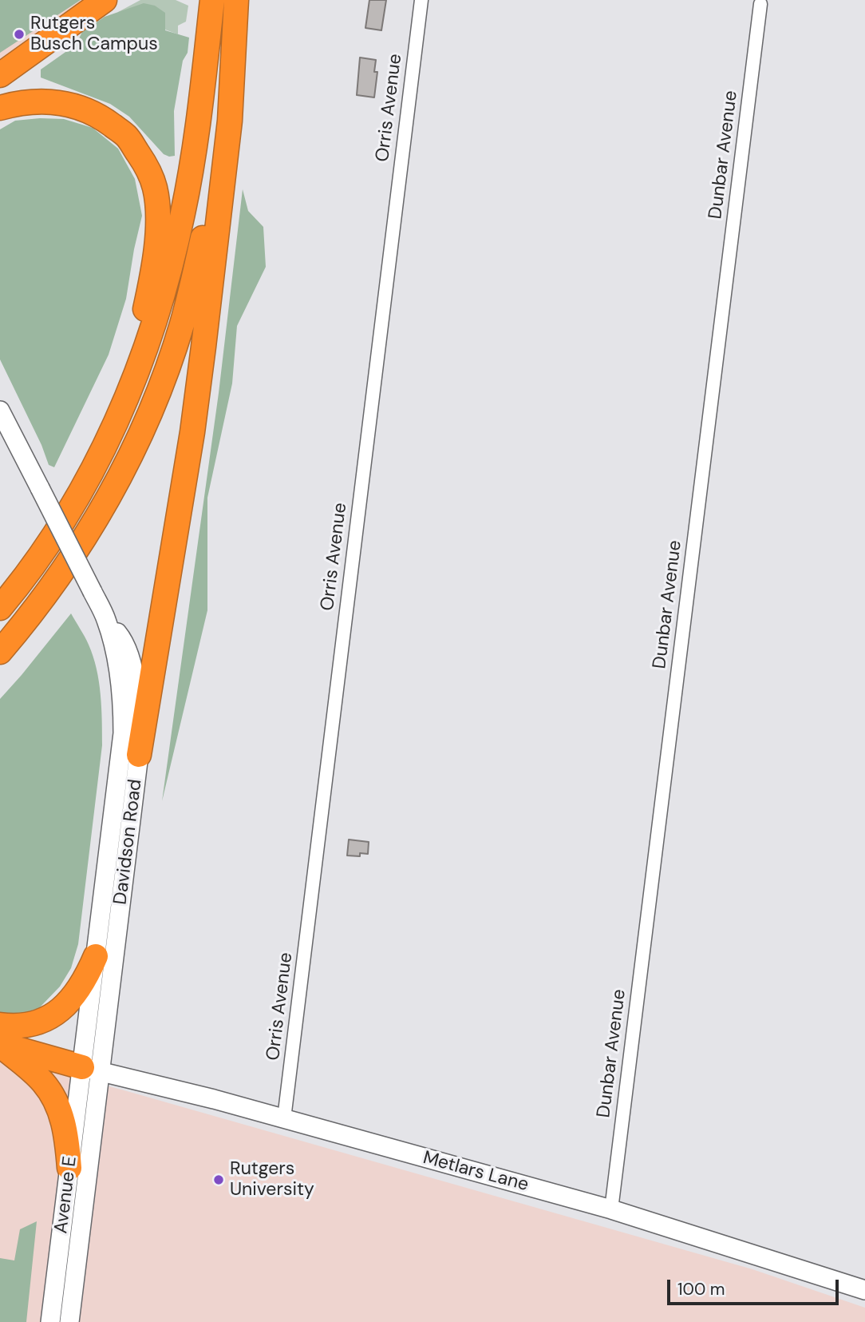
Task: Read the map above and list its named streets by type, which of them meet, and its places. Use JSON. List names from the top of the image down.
{
  "streets": {
    "main road": ["Davidson Road", "Metlars Lane", "Avenue E"],
    "street": ["Orris Avenue", "Dunbar Avenue"]
  },
  "crossings": [
    ["Orris Avenue", "Metlars Lane"],
    ["Dunbar Avenue", "Metlars Lane"],
    ["Davidson Road", "Metlars Lane"],
    ["Davidson Road", "Avenue E"],
    ["Metlars Lane", "Avenue E"]
  ],
  "places": ["Rutgers Busch Campus", "Rutgers University"],
  "scale_bar": "100 m"
}
